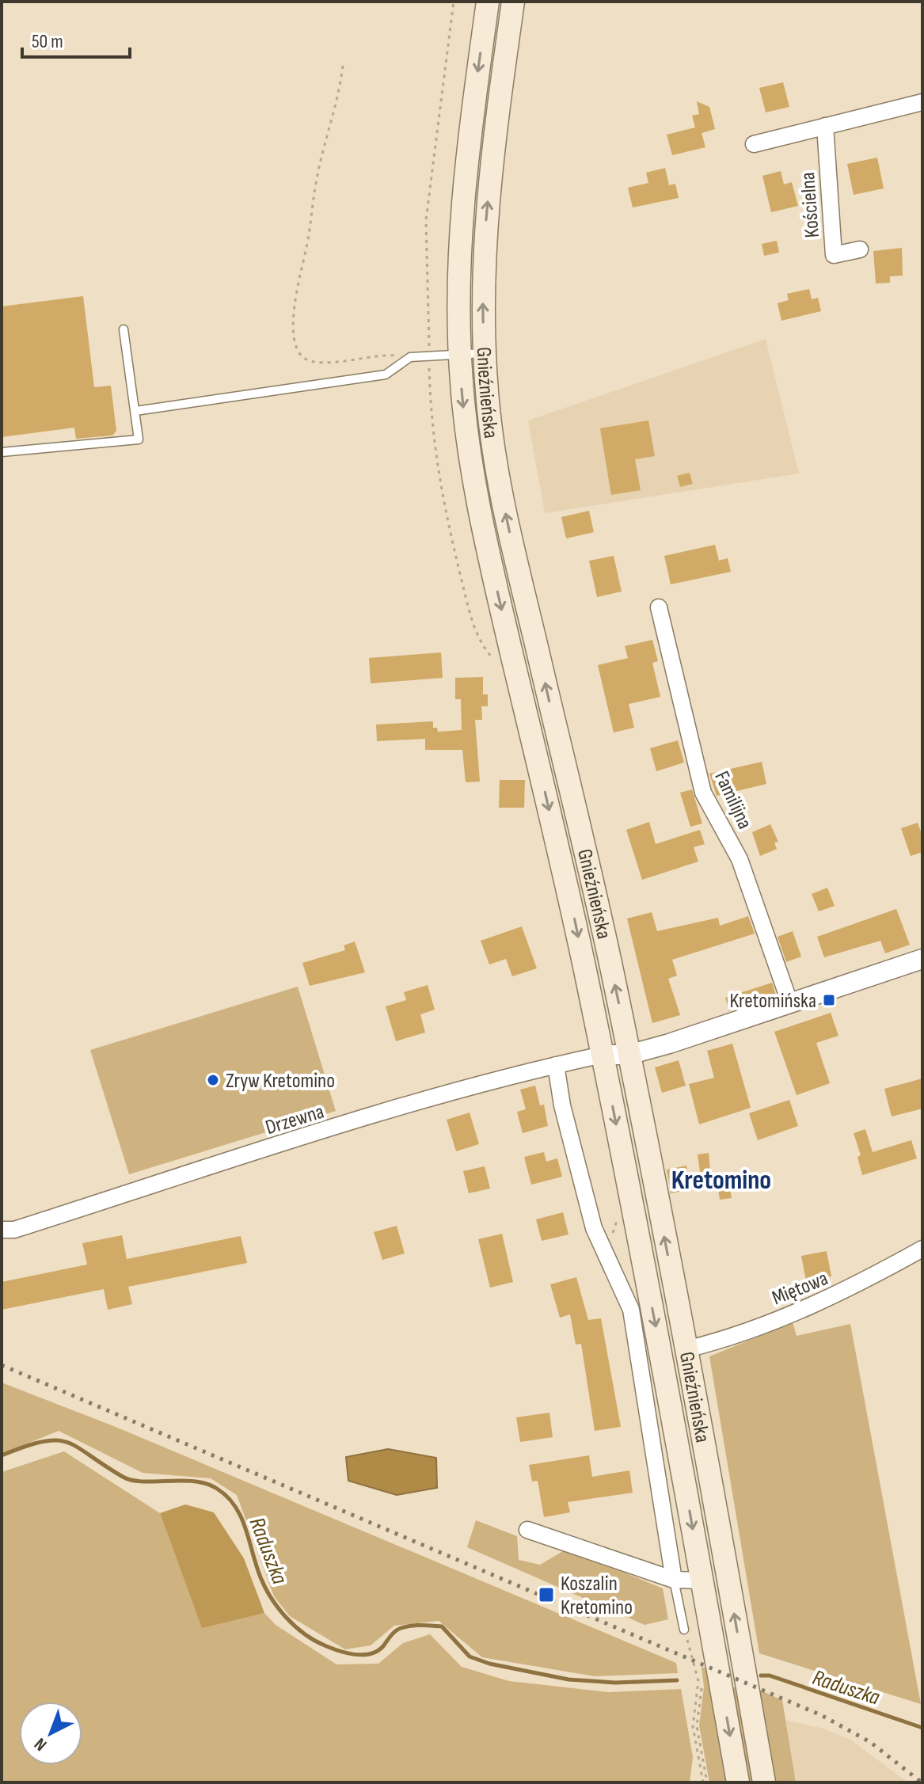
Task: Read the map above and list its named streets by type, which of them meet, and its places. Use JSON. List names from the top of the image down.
{
  "streets": {
    "main road": ["Gnieźnieńska"],
    "street": [
      "Kościelna",
      "Familijna",
      "Drzewna",
      "Miętowa"
    ]
  },
  "crossings": [
    ["Gnieźnieńska", "Drzewna"],
    ["Gnieźnieńska", "Miętowa"]
  ],
  "districts": ["Kretomino"],
  "water": ["Raduszka"],
  "places": {
    "transit": ["Kretomińska", "Koszalin Kretomino"],
    "other": ["Zryw Kretomino"]
  },
  "scale_bar": "50 m",
  "north": "bottom left"
}
